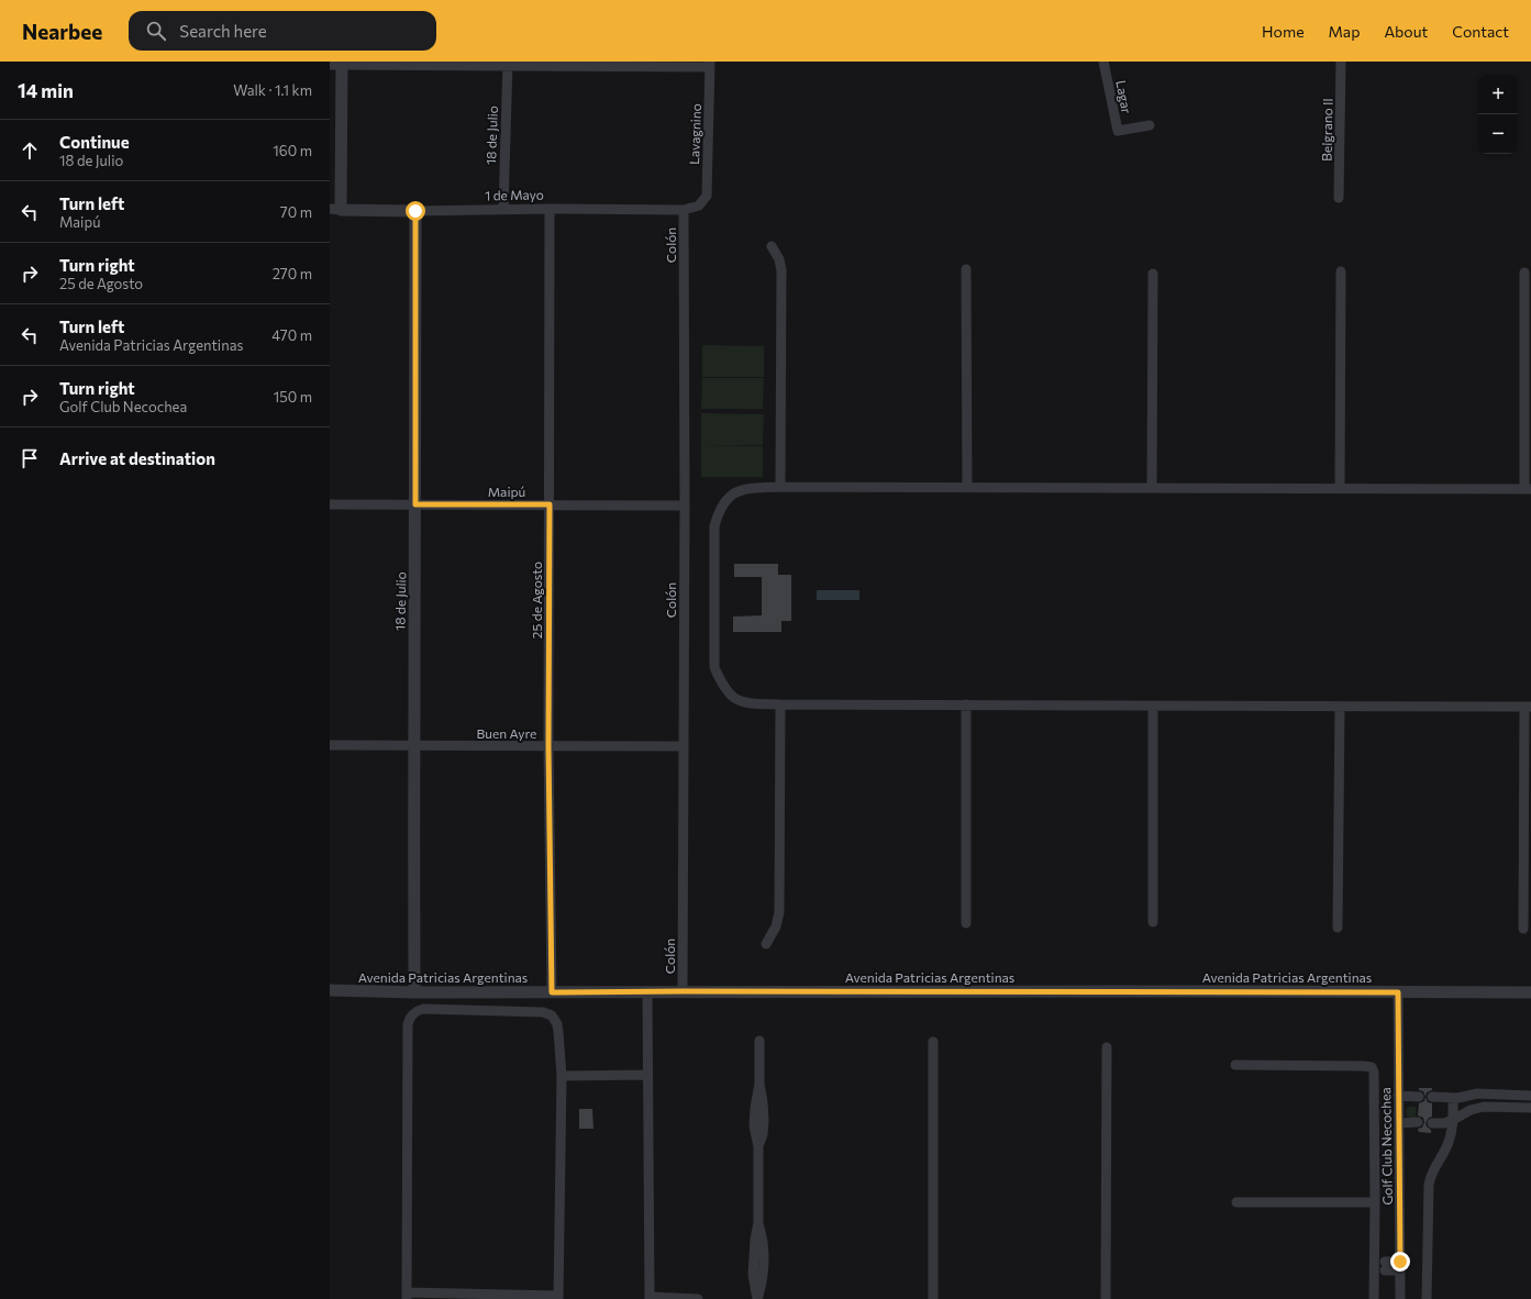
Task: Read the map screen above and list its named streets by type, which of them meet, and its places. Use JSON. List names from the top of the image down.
{
  "streets": {
    "street": [
      "Lagar",
      "Belgrano II",
      "Lavagnino",
      "18 de Julio",
      "1 de Mayo",
      "Colón",
      "Maipú",
      "25 de Agosto",
      "Buen Ayre",
      "Avenida Patricias Argentinas",
      "Golf Club Necochea"
    ]
  },
  "crossings": [
    ["Lavagnino", "1 de Mayo"],
    ["18 de Julio", "1 de Mayo"],
    ["18 de Julio", "Maipú"],
    ["18 de Julio", "Buen Ayre"],
    ["18 de Julio", "Avenida Patricias Argentinas"],
    ["1 de Mayo", "Colón"],
    ["1 de Mayo", "25 de Agosto"],
    ["Colón", "Maipú"],
    ["Colón", "Buen Ayre"],
    ["Colón", "Avenida Patricias Argentinas"],
    ["Maipú", "25 de Agosto"],
    ["25 de Agosto", "Buen Ayre"],
    ["25 de Agosto", "Avenida Patricias Argentinas"],
    ["Avenida Patricias Argentinas", "Golf Club Necochea"]
  ],
  "page": {
    "header": "Nearbee",
    "search": "Search here",
    "nav": [
      "Home",
      "Map",
      "About",
      "Contact"
    ],
    "heading": ["14 min", "Walk · 1.1 km"],
    "map_buttons": ["+", "−"],
    "list": [
      ["Continue", "18 de Julio", "160 m"],
      ["Turn left", "Maipú", "70 m"],
      ["Turn right", "25 de Agosto", "270 m"],
      ["Turn left", "Avenida Patricias Argentinas", "470 m"],
      ["Turn right", "Golf Club Necochea", "150 m"],
      "Arrive at destination"
    ]
  }
}
